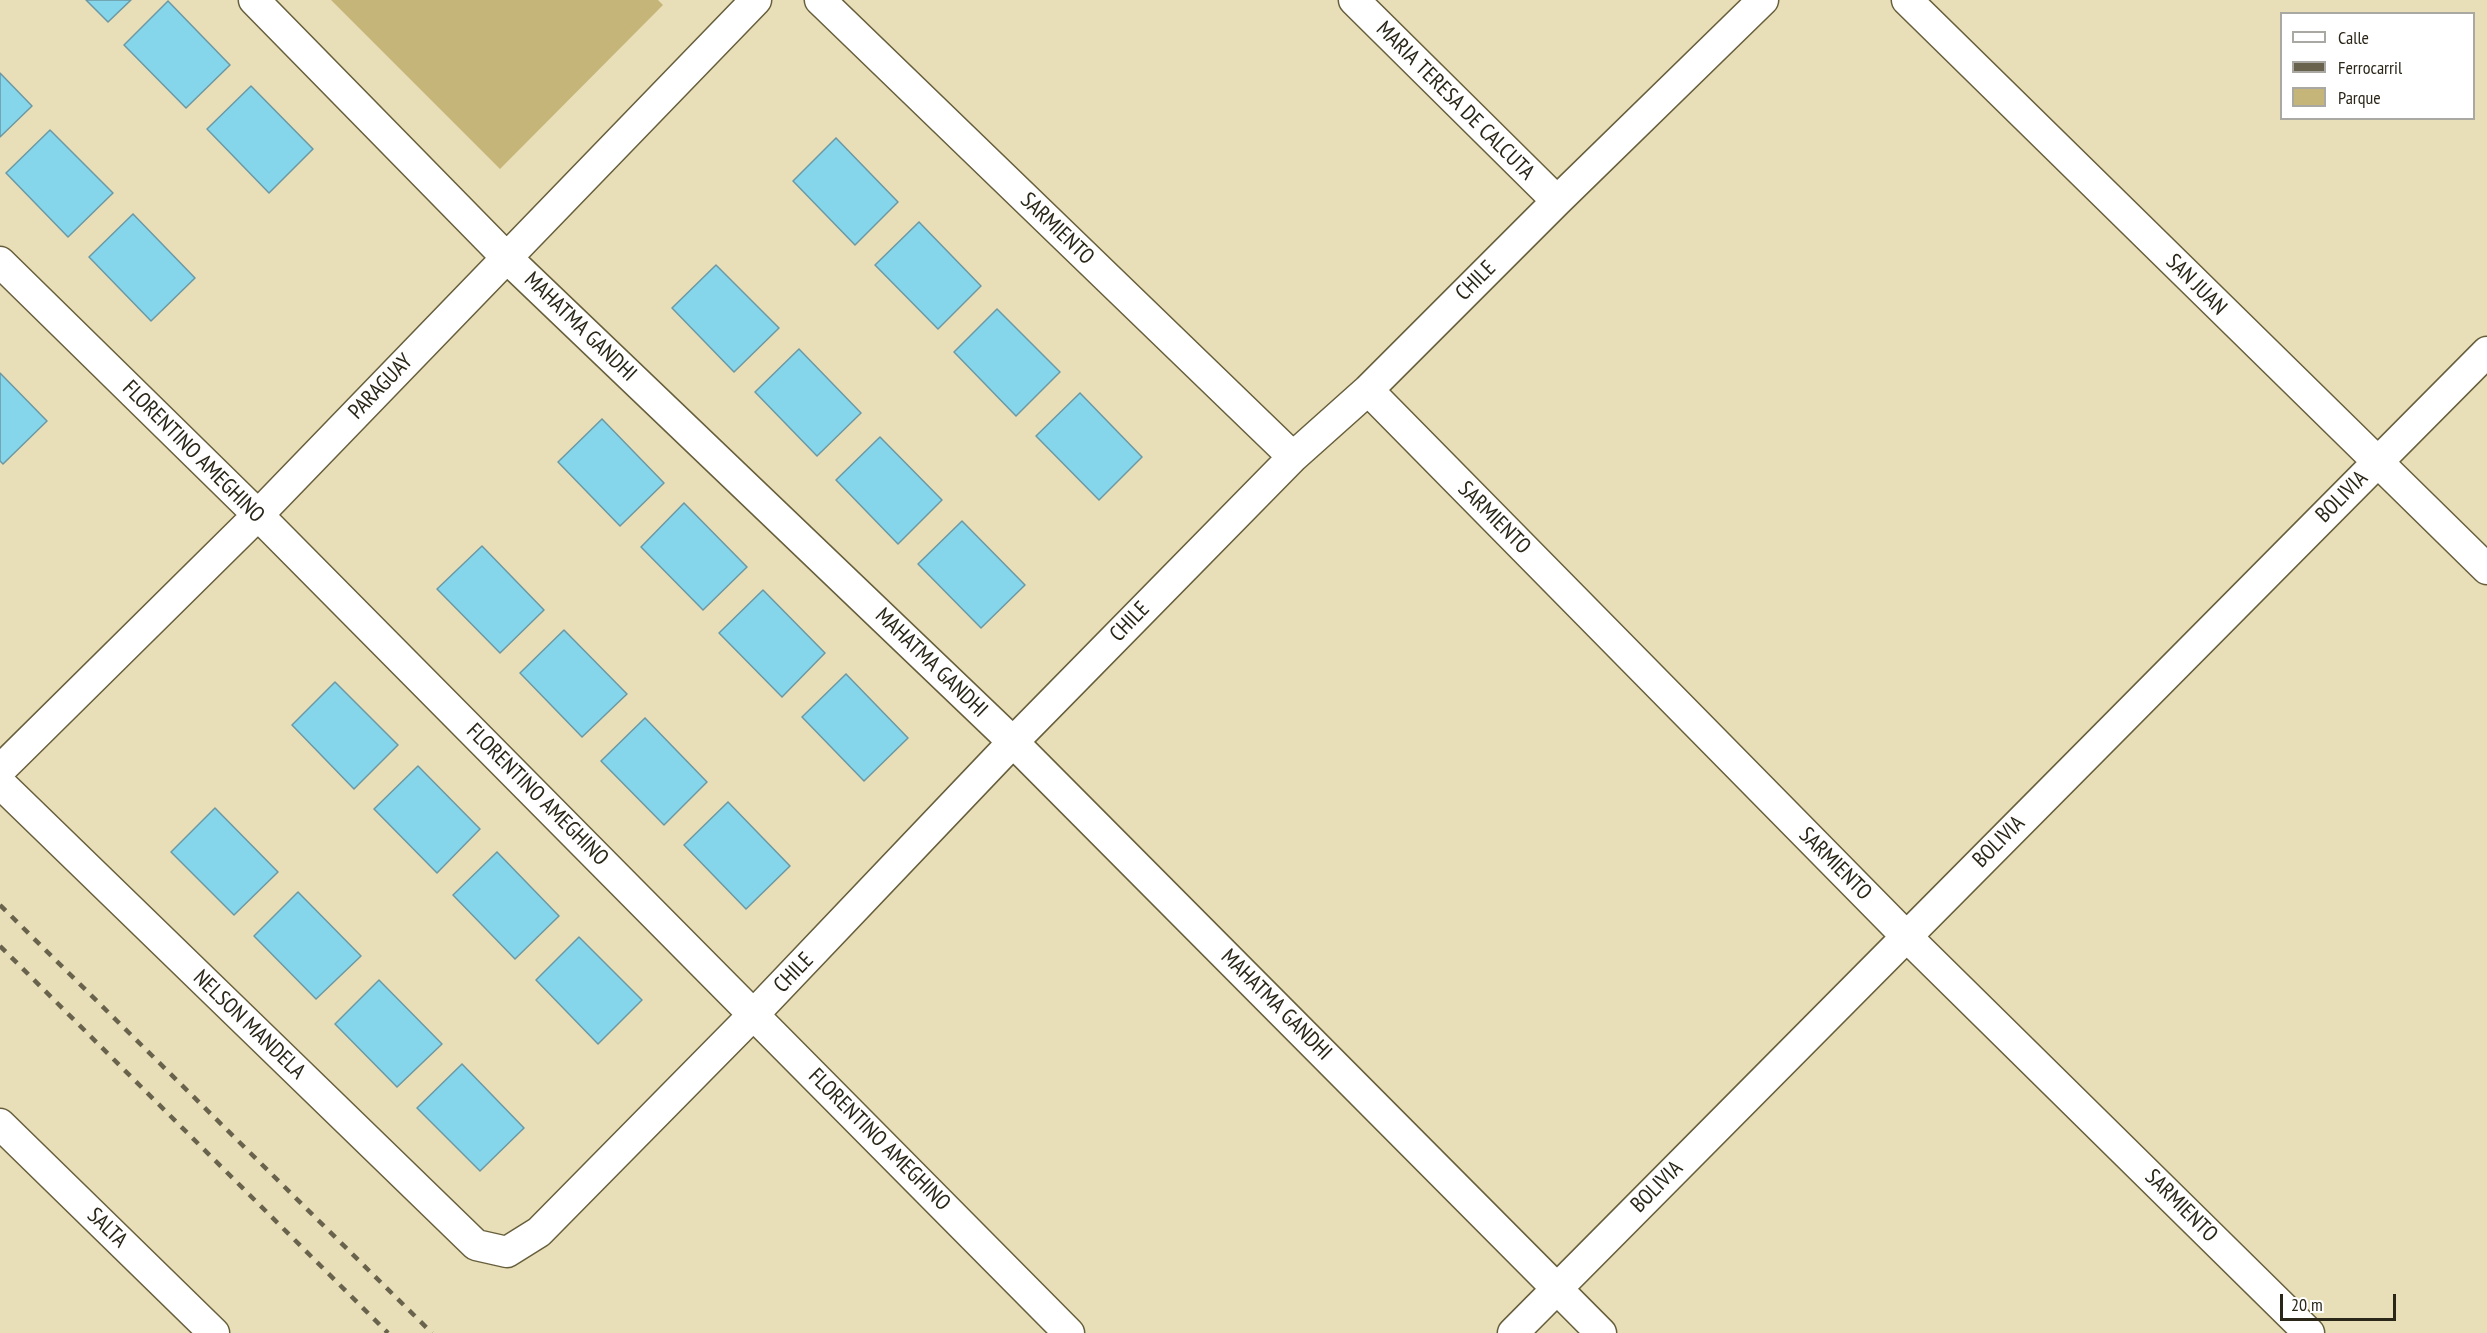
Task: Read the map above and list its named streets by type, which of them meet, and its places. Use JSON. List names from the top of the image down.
{
  "streets": {
    "street": [
      "MARIA TERESA DE CALCUTA",
      "SARMIENTO",
      "CHILE",
      "SAN JUAN",
      "MAHATMA GANDHI",
      "PARAGUAY",
      "FLORENTINO AMEGHINO",
      "BOLIVIA",
      "NELSON MANDELA",
      "SALTA"
    ]
  },
  "crossings": [
    ["MARIA TERESA DE CALCUTA", "CHILE"],
    ["SARMIENTO", "CHILE"],
    ["SARMIENTO", "BOLIVIA"],
    ["CHILE", "MAHATMA GANDHI"],
    ["CHILE", "FLORENTINO AMEGHINO"],
    ["CHILE", "NELSON MANDELA"],
    ["SAN JUAN", "BOLIVIA"],
    ["MAHATMA GANDHI", "PARAGUAY"],
    ["MAHATMA GANDHI", "BOLIVIA"],
    ["PARAGUAY", "FLORENTINO AMEGHINO"]
  ],
  "legend": ["Calle", "Ferrocarril", "Parque"],
  "scale_bar": "20 m"
}
